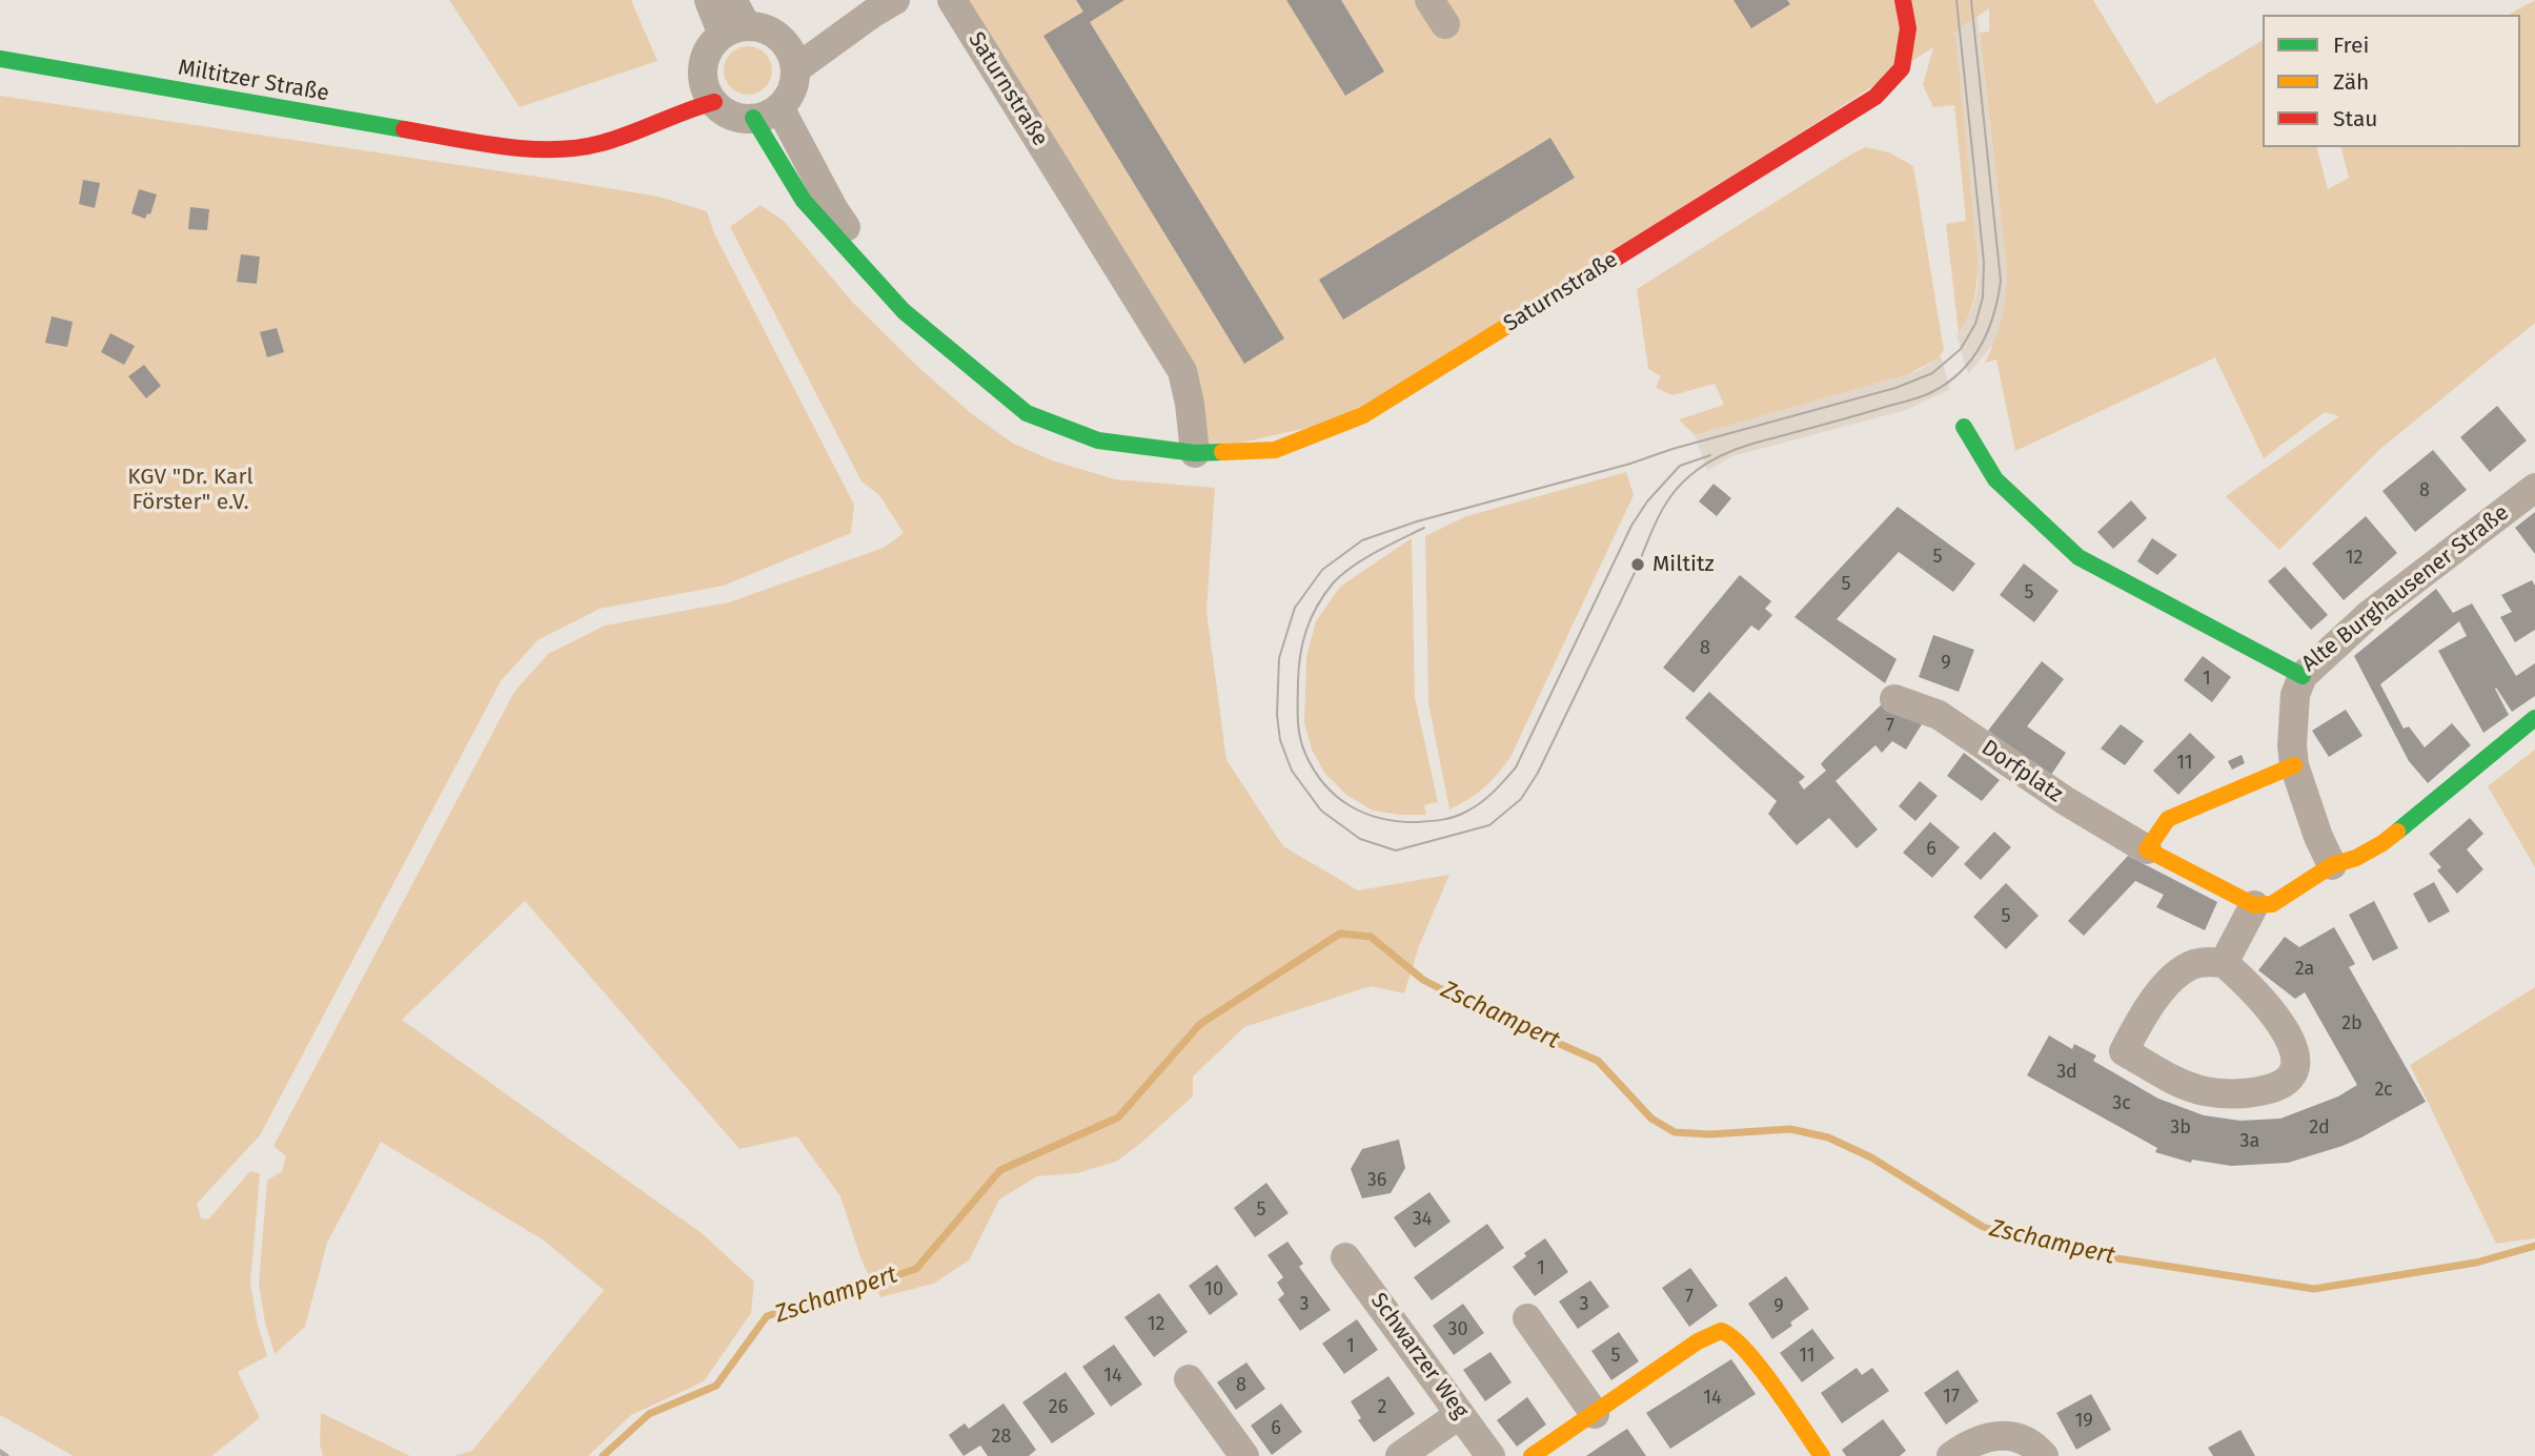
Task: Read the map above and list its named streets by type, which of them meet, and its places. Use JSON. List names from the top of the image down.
{
  "streets": {
    "street": [
      "Miltitzer Straße",
      "Saturnstraße",
      "Alte Burghausener Straße",
      "Dorfplatz",
      "Schwarzer Weg"
    ]
  },
  "crossings": [
    ["Miltitzer Straße", "Saturnstraße"]
  ],
  "water": ["Zschampert"],
  "parks": ["KGV \"Dr. Karl Förster\" e.V."],
  "places": ["Miltitz"],
  "house_numbers": [
    "8",
    "5",
    "12",
    "5",
    "5",
    "8",
    "9",
    "1",
    "7",
    "11",
    "6",
    "5",
    "2a",
    "2b",
    "3d",
    "2c",
    "3c",
    "3b",
    "2d",
    "3a",
    "36",
    "5",
    "34",
    "1",
    "10",
    "7",
    "3",
    "3",
    "9",
    "12",
    "30",
    "1",
    "5",
    "11",
    "14",
    "8",
    "17",
    "14",
    "26",
    "2",
    "19",
    "6",
    "28"
  ],
  "legend": ["Frei", "Zäh", "Stau"]
}
